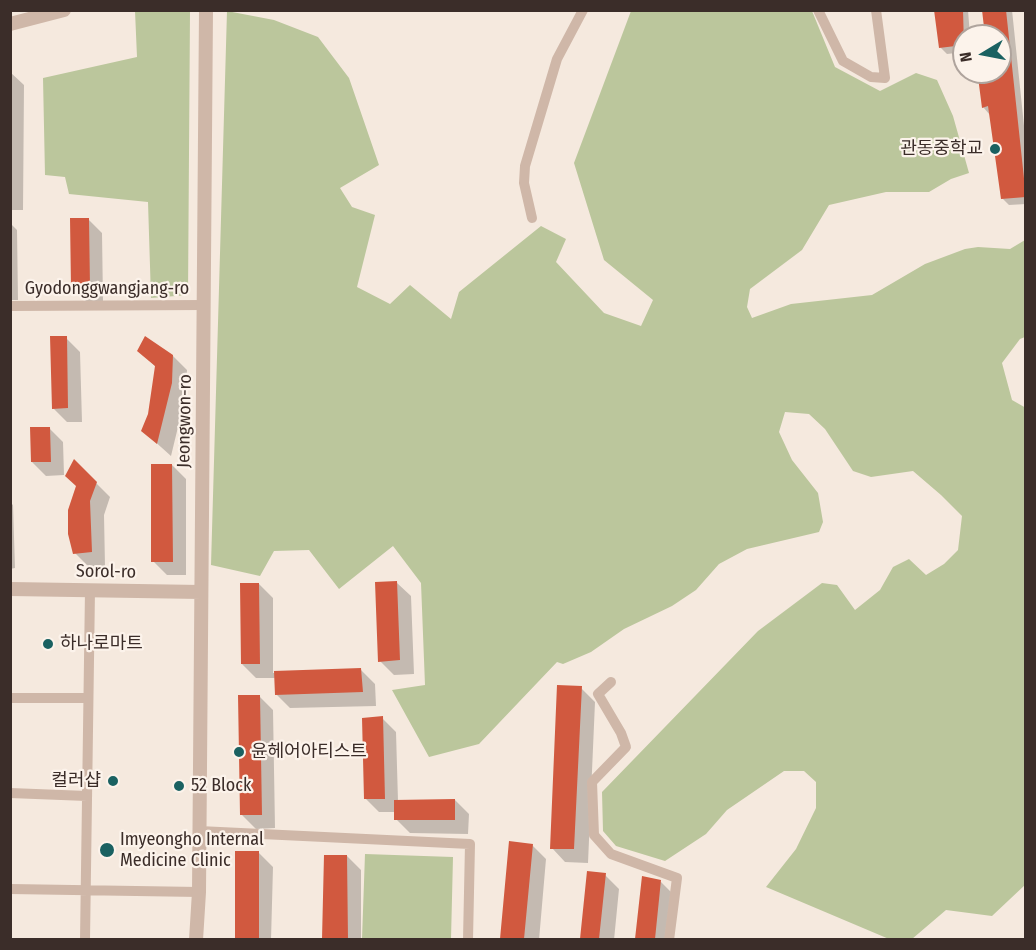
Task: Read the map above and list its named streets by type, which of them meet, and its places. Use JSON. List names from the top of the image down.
{
  "streets": {
    "street": ["Gyodonggwangjang-ro", "Jeongwon-ro", "Sorol-ro"]
  },
  "crossings": [
    ["Gyodonggwangjang-ro", "Jeongwon-ro"],
    ["Jeongwon-ro", "Sorol-ro"]
  ],
  "places": [
    "관동중학교",
    "하나로마트",
    "윤헤어아티스트",
    "컬러샵",
    "52 Block",
    "Imyeongho Internal Medicine Clinic"
  ],
  "north": "left"
}
